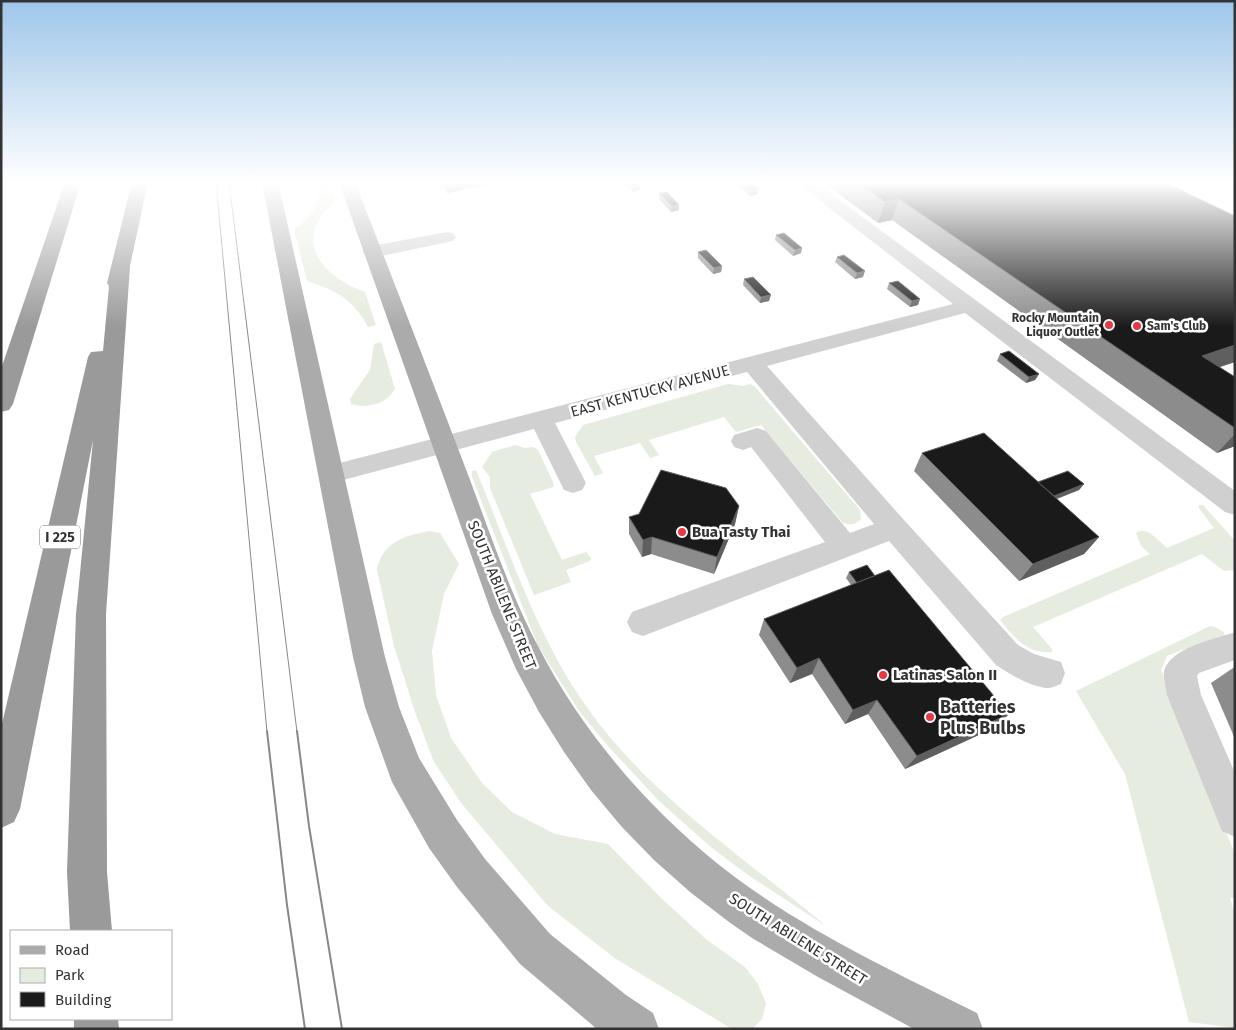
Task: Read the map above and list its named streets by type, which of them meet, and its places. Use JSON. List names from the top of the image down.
{
  "streets": {
    "highway": ["I 225"],
    "main road": ["SOUTH ABILENE STREET"],
    "street": ["EAST KENTUCKY AVENUE"]
  },
  "crossings": [
    ["EAST KENTUCKY AVENUE", "SOUTH ABILENE STREET"]
  ],
  "places": [
    "Rocky Mountain Liquor Outlet",
    "Sam's Club",
    "Bua Tasty Thai",
    "Latinas Salon II",
    "Batteries Plus Bulbs"
  ],
  "legend": ["Road", "Park", "Building"]
}
